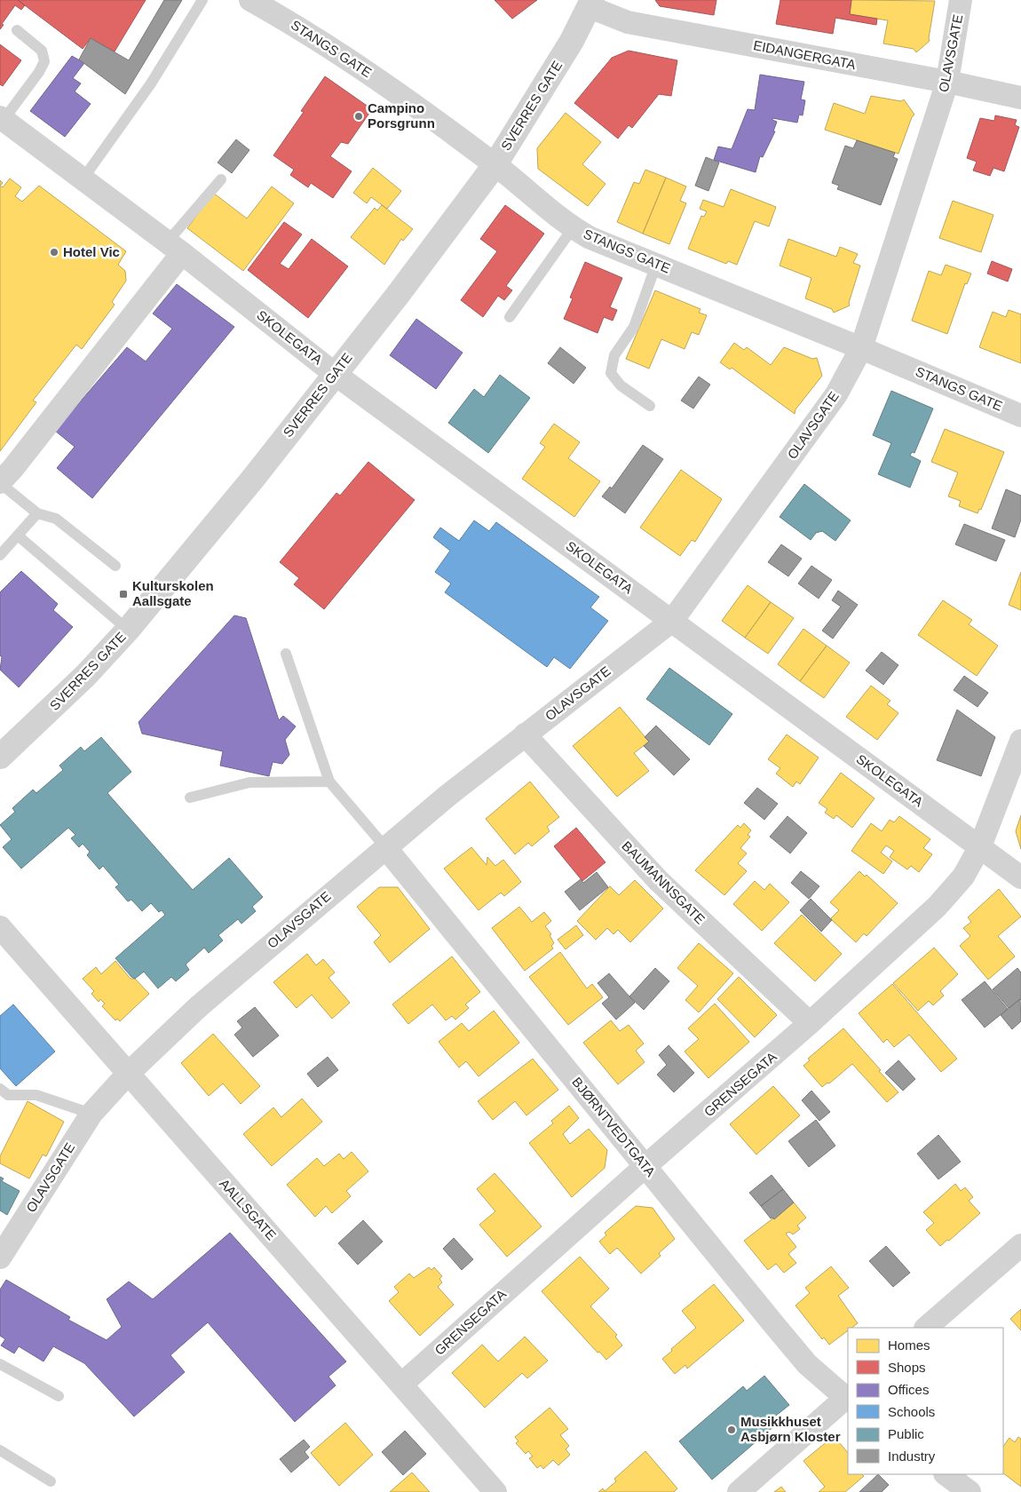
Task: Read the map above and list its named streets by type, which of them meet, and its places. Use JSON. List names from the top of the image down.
{
  "streets": {
    "street": [
      "STANGS GATE",
      "OLAVSGATE",
      "EIDANGERGATA",
      "SVERRES GATE",
      "SKOLEGATA",
      "BAUMANNSGATE",
      "GRENSEGATA",
      "BJØRNTVEDTGATA",
      "AALLSGATE"
    ]
  },
  "crossings": [
    ["STANGS GATE", "OLAVSGATE"],
    ["STANGS GATE", "SVERRES GATE"],
    ["OLAVSGATE", "EIDANGERGATA"],
    ["OLAVSGATE", "SKOLEGATA"],
    ["OLAVSGATE", "BAUMANNSGATE"],
    ["OLAVSGATE", "BJØRNTVEDTGATA"],
    ["OLAVSGATE", "AALLSGATE"],
    ["EIDANGERGATA", "SVERRES GATE"],
    ["SVERRES GATE", "SKOLEGATA"],
    ["SKOLEGATA", "GRENSEGATA"],
    ["BAUMANNSGATE", "GRENSEGATA"],
    ["GRENSEGATA", "BJØRNTVEDTGATA"],
    ["GRENSEGATA", "AALLSGATE"]
  ],
  "places": {
    "other": ["Campino Porsgrunn", "Hotel Vic", "Musikkhuset Asbjørn Kloster"],
    "transit": ["Kulturskolen Aallsgate"]
  },
  "legend": [
    "Homes",
    "Shops",
    "Offices",
    "Schools",
    "Public",
    "Industry"
  ]
}
